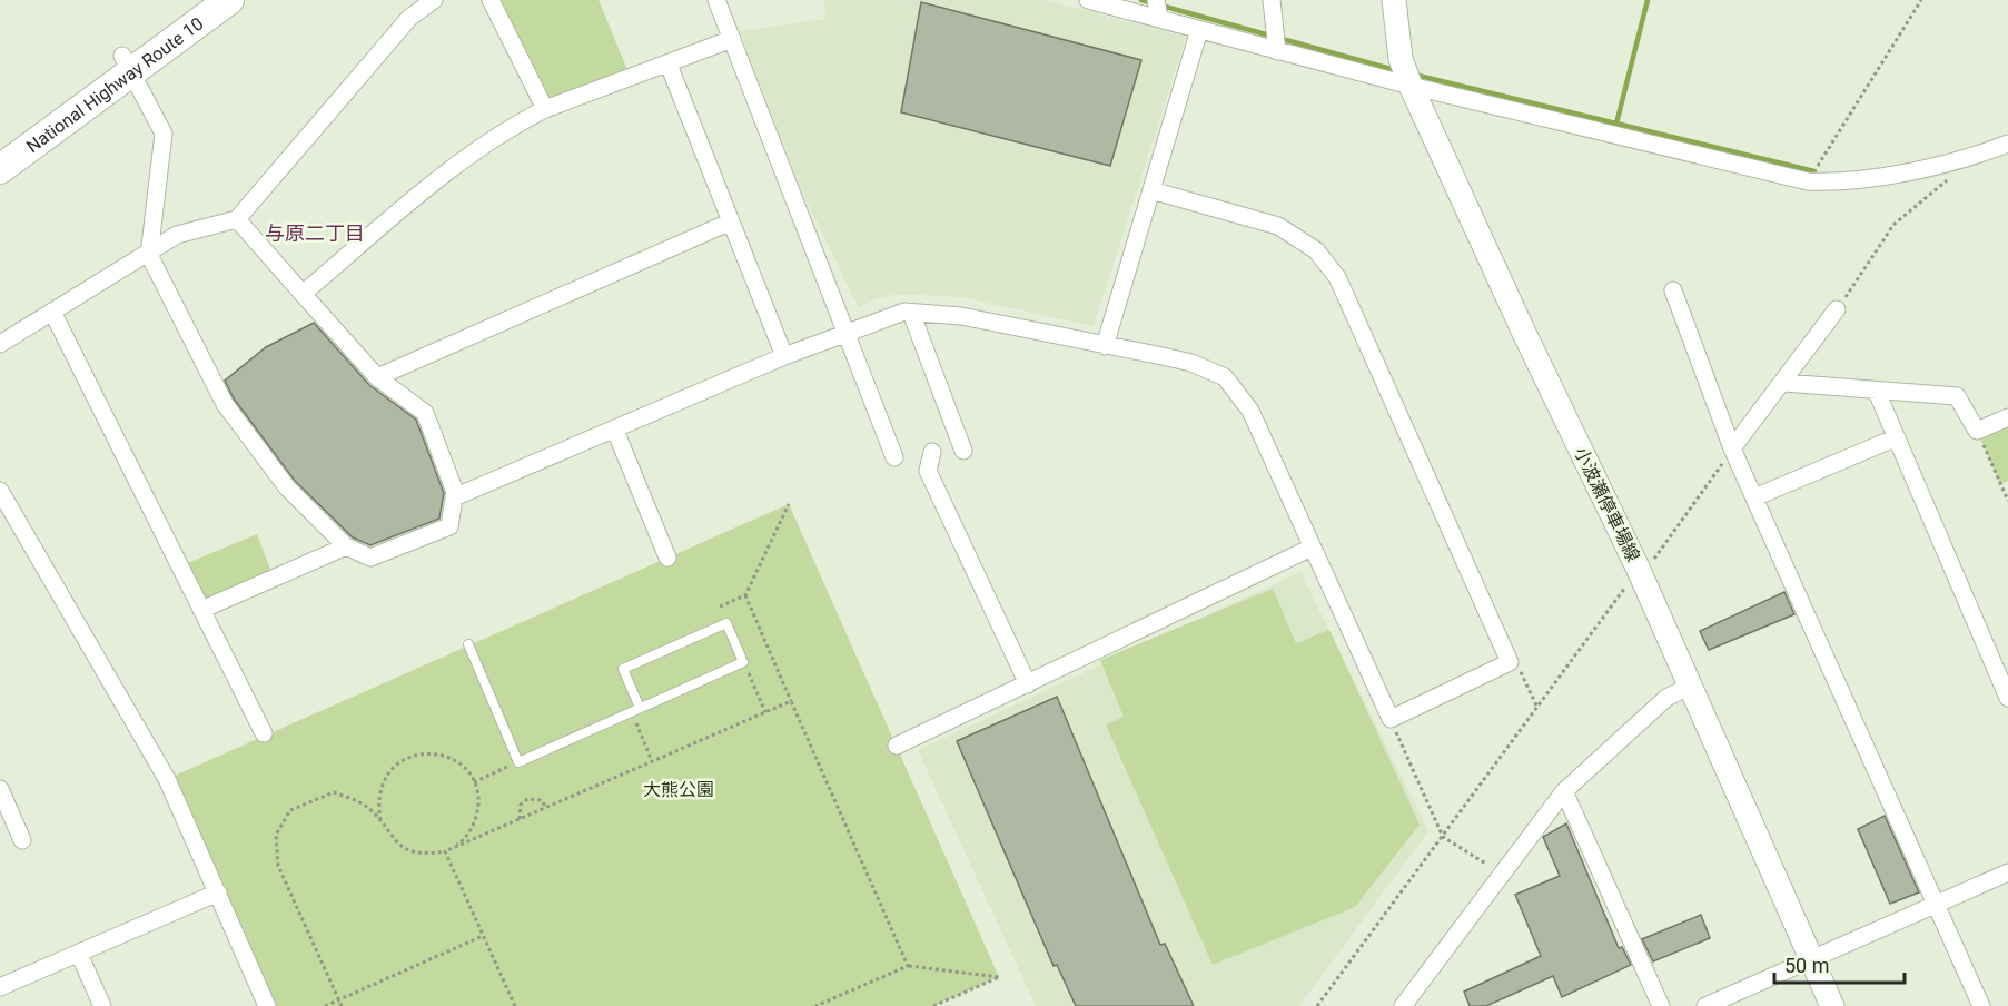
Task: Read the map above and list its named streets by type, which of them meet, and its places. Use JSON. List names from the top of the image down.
{
  "streets": {
    "highway": ["National Highway Route 10"],
    "main road": ["小波瀬停車場線"]
  },
  "districts": ["与原二丁目"],
  "parks": ["大熊公園"],
  "scale_bar": "50 m"
}
